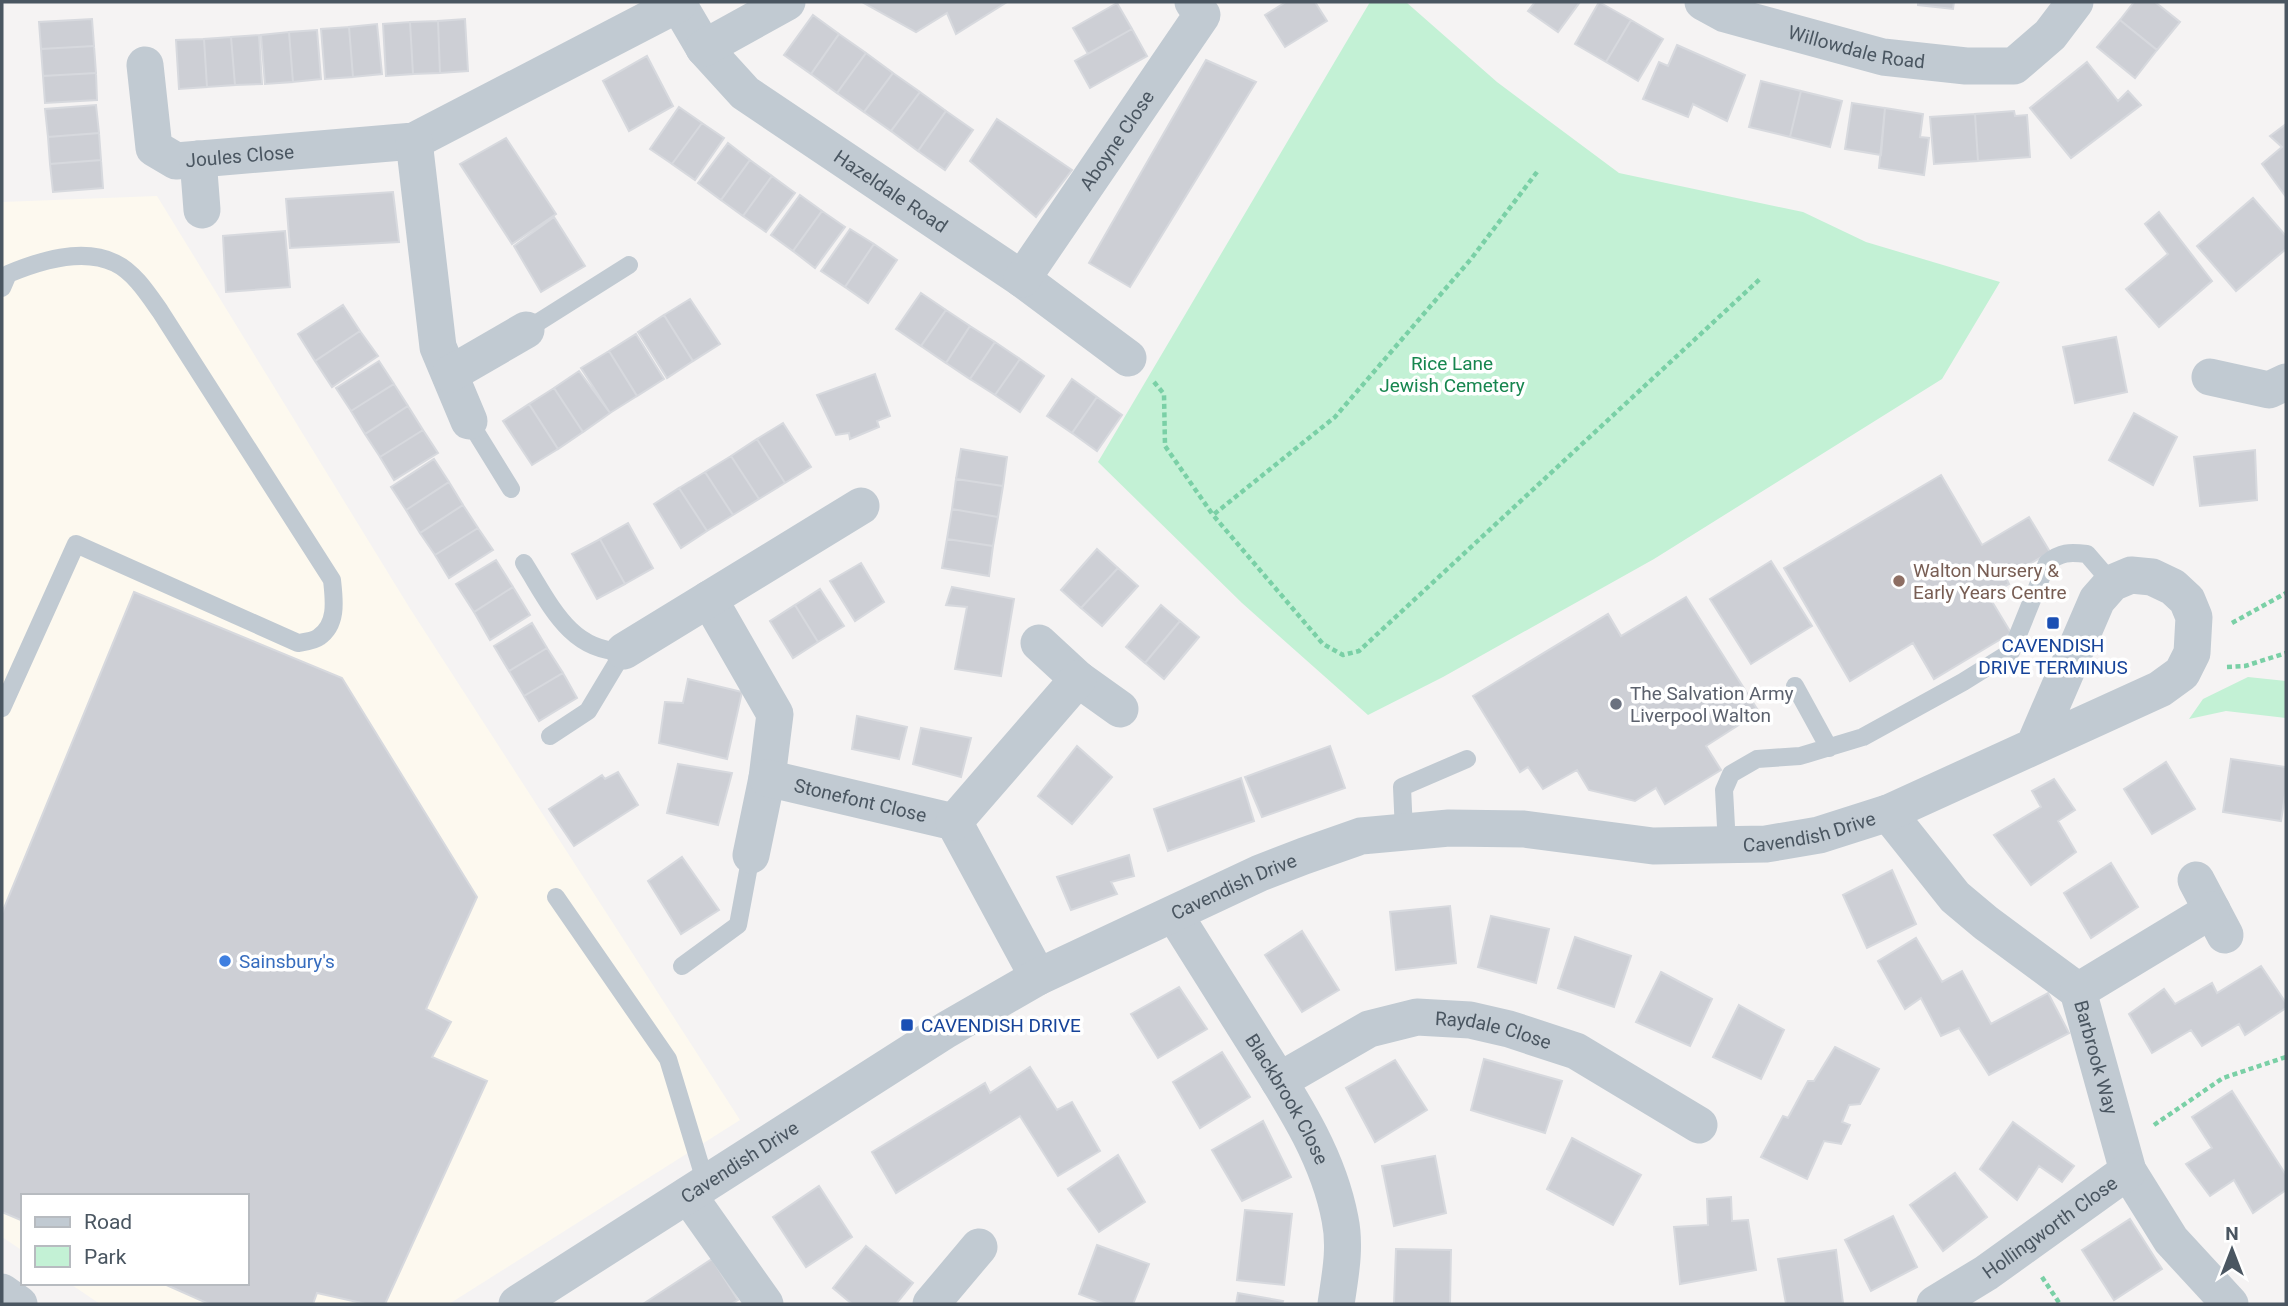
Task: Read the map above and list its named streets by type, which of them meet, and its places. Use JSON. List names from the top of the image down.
{
  "streets": {
    "street": [
      "Willowdale Road",
      "Aboyne Close",
      "Joules Close",
      "Hazeldale Road",
      "Stonefont Close",
      "Cavendish Drive",
      "Raydale Close",
      "Barbrook Way",
      "Blackbrook Close",
      "Hollingworth Close"
    ]
  },
  "crossings": [
    ["Aboyne Close", "Hazeldale Road"],
    ["Joules Close", "Hazeldale Road"],
    ["Stonefont Close", "Cavendish Drive"],
    ["Cavendish Drive", "Barbrook Way"],
    ["Cavendish Drive", "Blackbrook Close"],
    ["Raydale Close", "Blackbrook Close"],
    ["Barbrook Way", "Hollingworth Close"]
  ],
  "parks": ["Rice Lane Jewish Cemetery"],
  "places": {
    "other": ["Walton Nursery & Early Years Centre", "The Salvation Army Liverpool Walton", "Sainsbury's"],
    "transit": ["CAVENDISH DRIVE TERMINUS", "CAVENDISH DRIVE"]
  },
  "legend": ["Road", "Park"],
  "north": "top"
}
